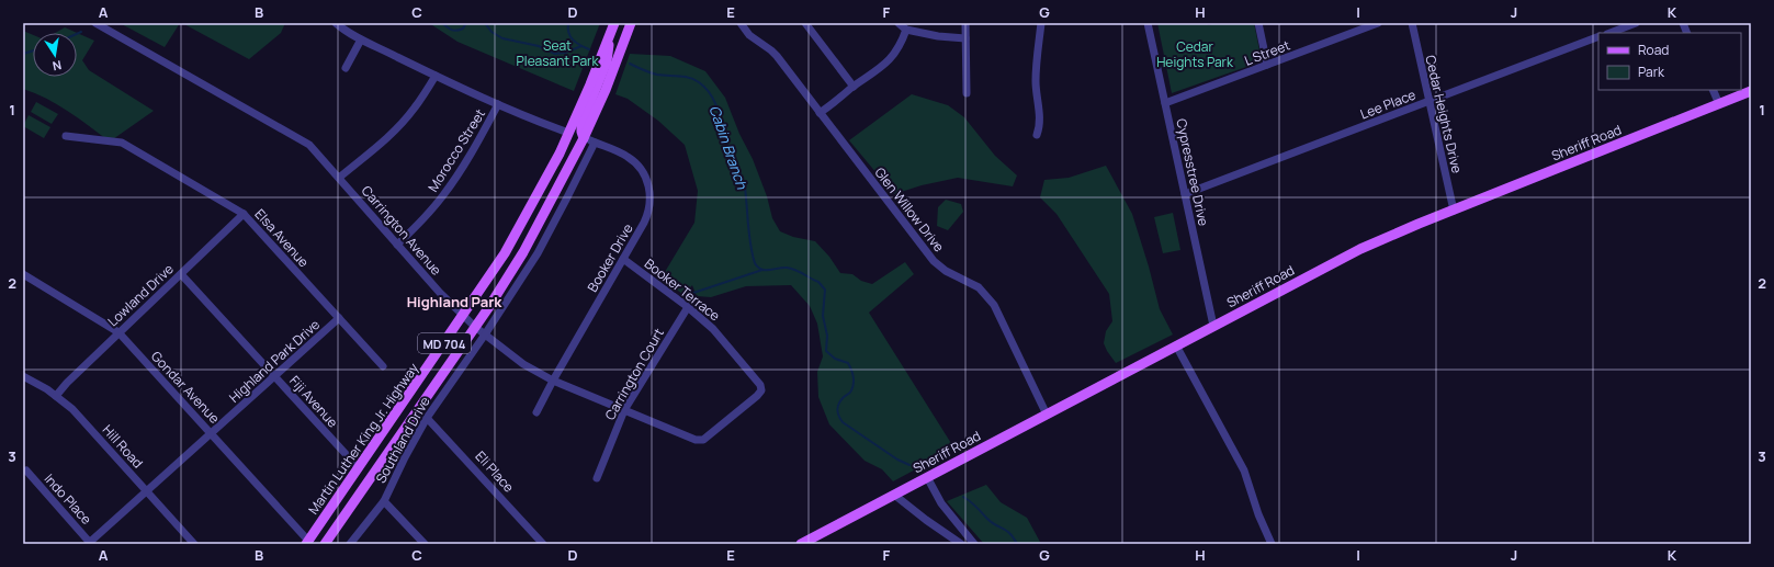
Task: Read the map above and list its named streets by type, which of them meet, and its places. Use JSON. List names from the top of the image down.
{
  "streets": {
    "main road": ["Sheriff Road", "MD 704", "Martin Luther King Jr. Highway"],
    "street": [
      "L Street",
      "Lee Place",
      "Cedar Heights Drive",
      "Morocco Street",
      "Cypresstree Drive",
      "Glen Willow Drive",
      "Carrington Avenue",
      "Elsa Avenue",
      "Booker Drive",
      "Booker Terrace",
      "Lowland Drive",
      "Highland Park Drive",
      "Carrington Court",
      "Gondar Avenue",
      "Fiji Avenue",
      "Southland Drive",
      "Hill Road",
      "Eli Place",
      "Indo Place"
    ]
  },
  "crossings": [
    ["L Street", "Cypresstree Drive"],
    ["Lee Place", "Cedar Heights Drive"],
    ["Lee Place", "Cypresstree Drive"],
    ["Cedar Heights Drive", "Sheriff Road"],
    ["Sheriff Road", "Cypresstree Drive"],
    ["Sheriff Road", "Glen Willow Drive"],
    ["Morocco Street", "Carrington Avenue"],
    ["Carrington Avenue", "Booker Drive"],
    ["Carrington Avenue", "Booker Terrace"],
    ["Carrington Avenue", "MD 704"],
    ["Carrington Avenue", "Carrington Court"],
    ["Carrington Avenue", "Martin Luther King Jr. Highway"],
    ["Carrington Avenue", "Southland Drive"],
    ["Elsa Avenue", "Lowland Drive"],
    ["Elsa Avenue", "Highland Park Drive"],
    ["Booker Drive", "Booker Terrace"],
    ["Booker Drive", "MD 704"],
    ["Booker Drive", "Southland Drive"],
    ["Booker Terrace", "Carrington Court"],
    ["Lowland Drive", "Gondar Avenue"],
    ["Lowland Drive", "Fiji Avenue"],
    ["Lowland Drive", "Hill Road"],
    ["Highland Park Drive", "Gondar Avenue"],
    ["Highland Park Drive", "Fiji Avenue"],
    ["Highland Park Drive", "Hill Road"],
    ["Highland Park Drive", "Indo Place"],
    ["Gondar Avenue", "Martin Luther King Jr. Highway"],
    ["Fiji Avenue", "Martin Luther King Jr. Highway"],
    ["Southland Drive", "Eli Place"]
  ],
  "districts": ["Highland Park"],
  "water": ["Cabin Branch"],
  "parks": ["Seat Pleasant Park", "Cedar Heights Park"],
  "legend": ["Road", "Park"],
  "north": "bottom",
  "grid": {
    "columns": [
      "A",
      "B",
      "C",
      "D",
      "E",
      "F",
      "G",
      "H",
      "I",
      "J",
      "K"
    ],
    "rows": ["1", "2", "3"]
  }
}
